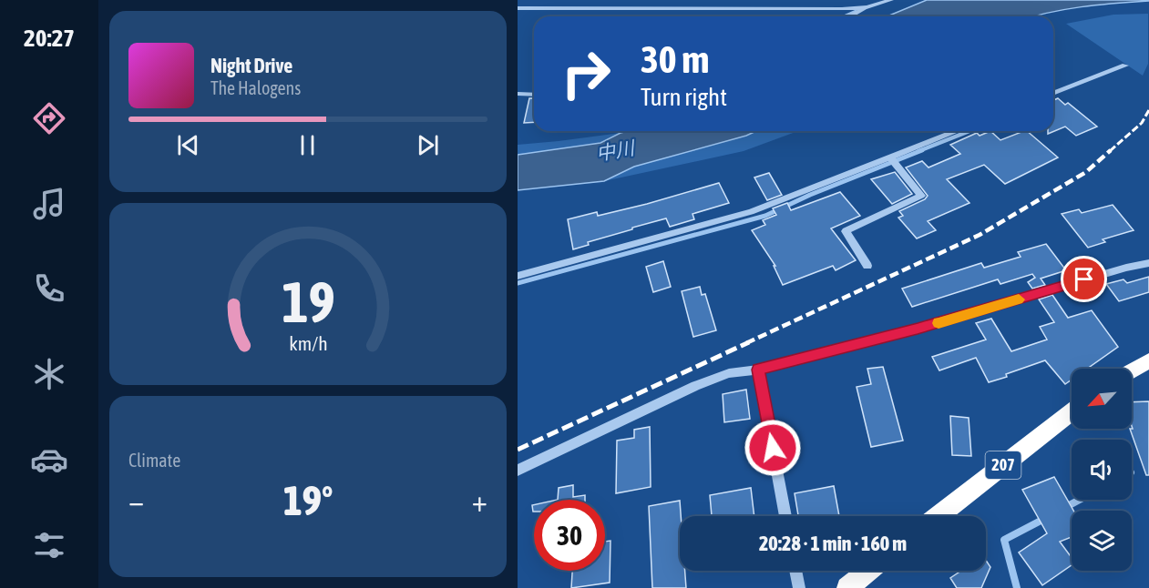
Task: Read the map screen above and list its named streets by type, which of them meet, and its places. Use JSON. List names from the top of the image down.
{
  "streets": {
    "highway": ["207"]
  },
  "water": ["中川"],
  "north": "bottom left",
  "page": {
    "tabs": "20:27",
    "turn": ["30 m", "Turn right"],
    "song": ["Night Drive", "The Halogens"],
    "tile": "Climate",
    "heat": ["−", "19°", "+"],
    "limit": "30",
    "trip": "20:28 · 1 min · 160 m",
    "gauge": ["19", "km/h"]
  }
}
